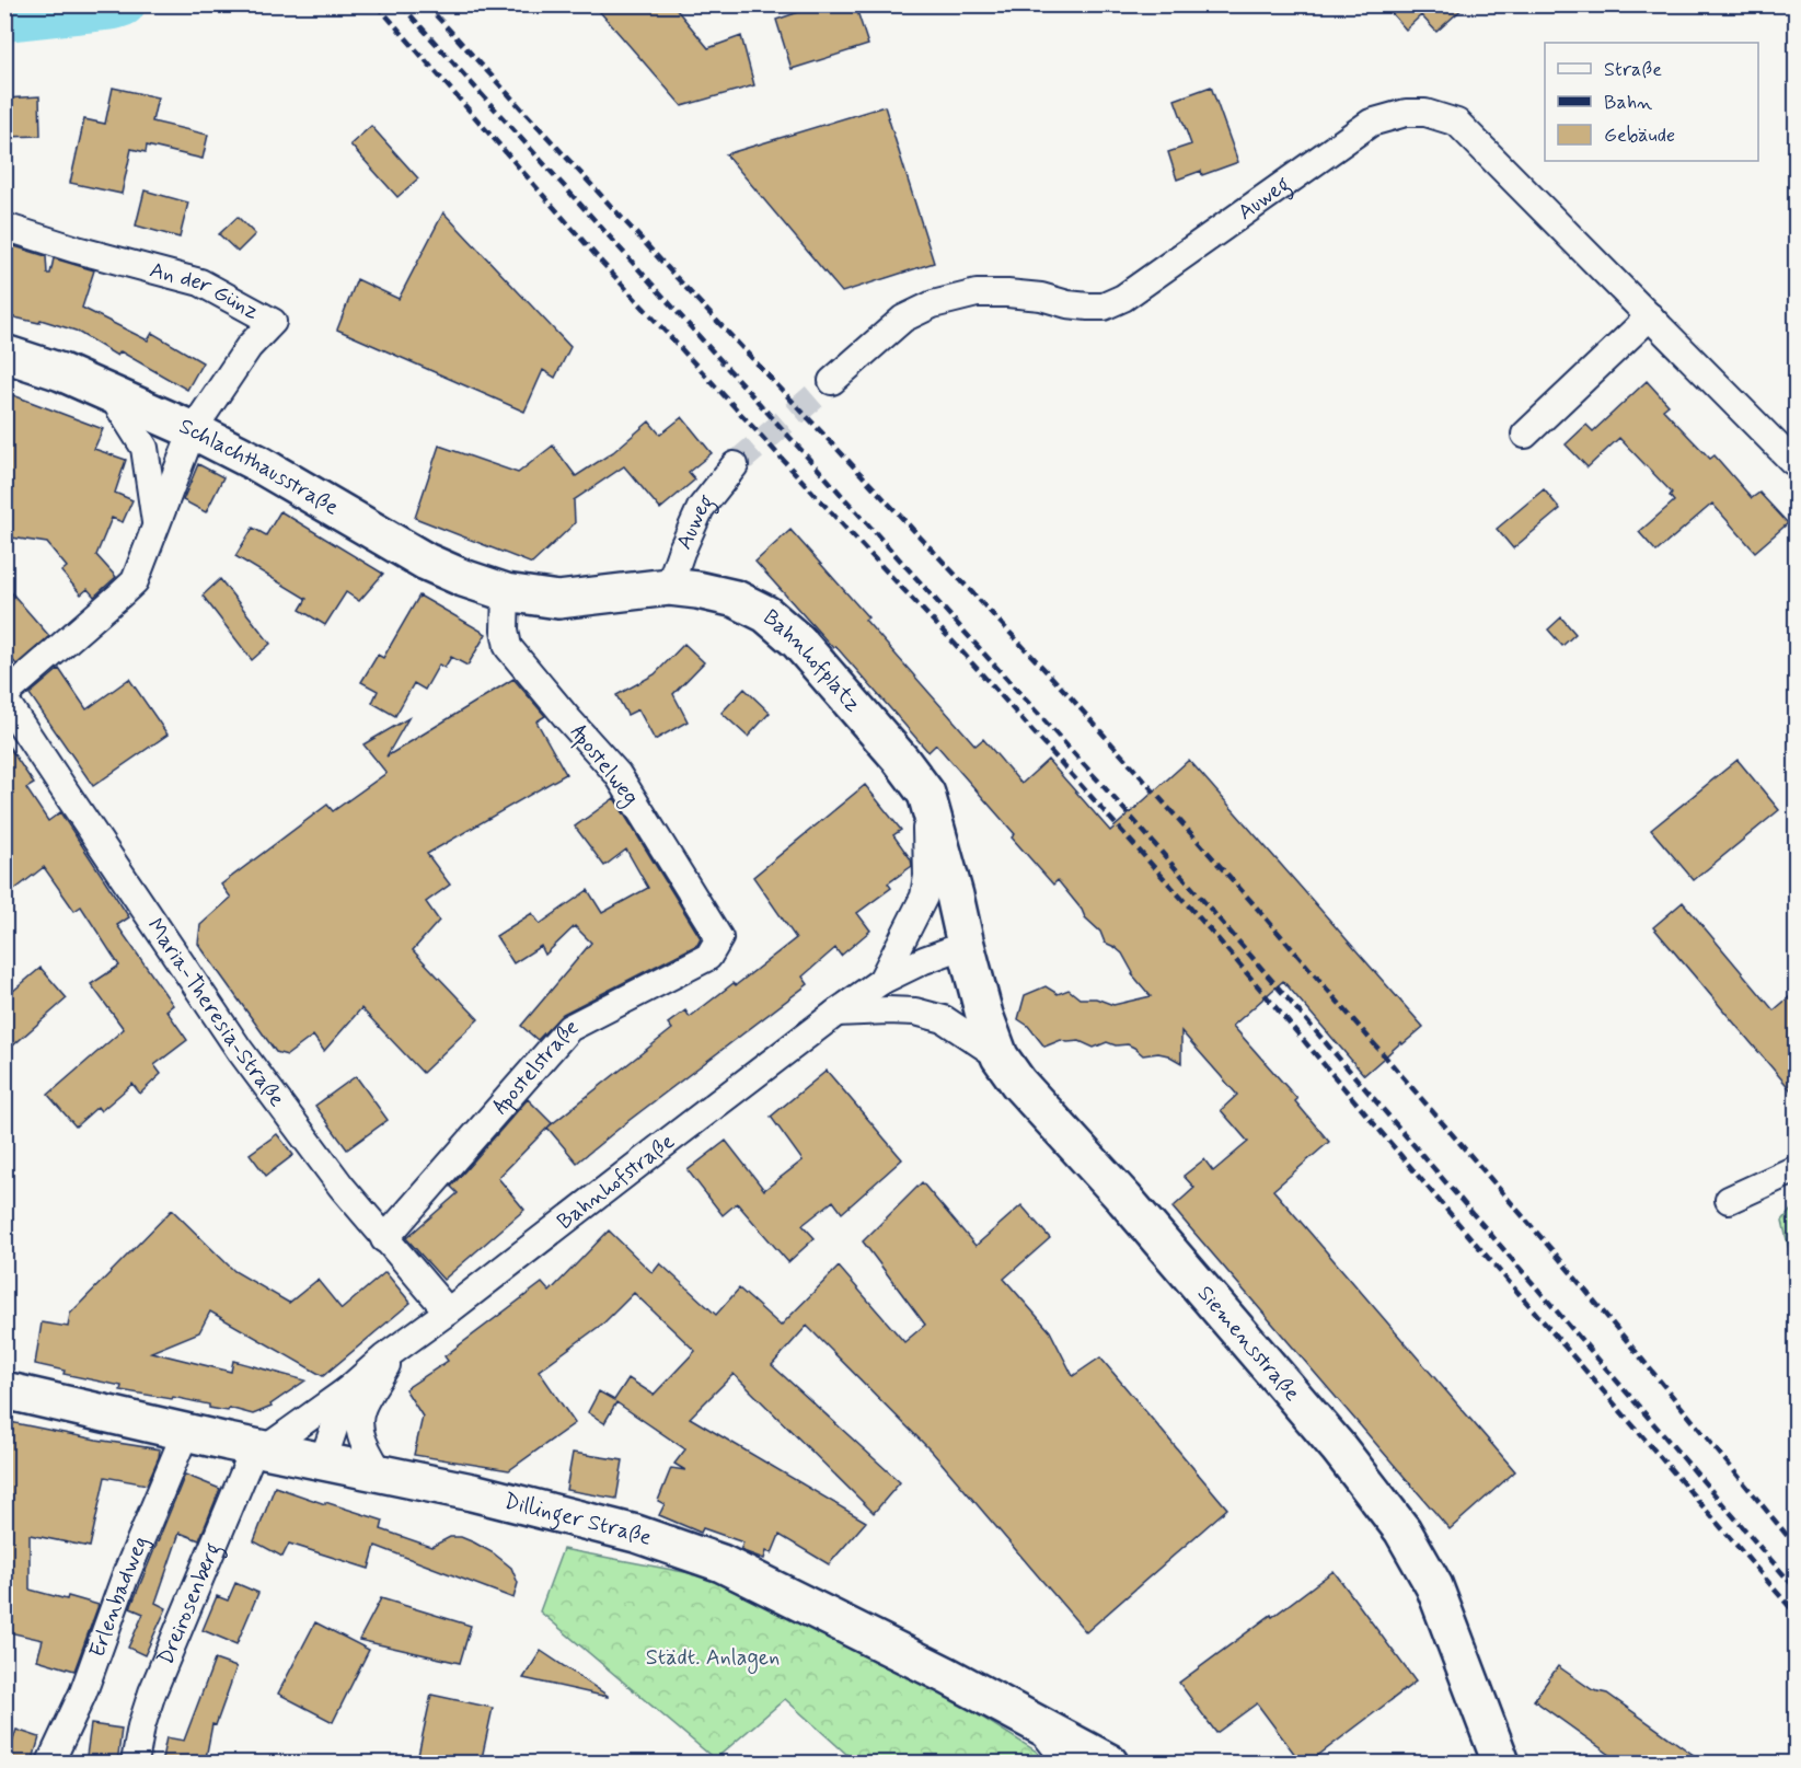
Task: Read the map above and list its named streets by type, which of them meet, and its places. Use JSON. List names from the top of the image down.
{
  "streets": {
    "main road": [
      "Schlachthausstraße",
      "Bahnhofplatz",
      "Siemensstraße",
      "Dillinger Straße"
    ],
    "street": [
      "Auweg",
      "An der Günz",
      "Apostelweg",
      "Maria-Theresia-Straße",
      "Apostelstraße",
      "Bahnhofstraße",
      "Erlenbadweg",
      "Dreirosenberg"
    ]
  },
  "crossings": [
    ["Auweg", "Bahnhofplatz"],
    ["An der Günz", "Schlachthausstraße"],
    ["Schlachthausstraße", "Bahnhofplatz"],
    ["Schlachthausstraße", "Apostelweg"],
    ["Bahnhofplatz", "Apostelweg"],
    ["Bahnhofplatz", "Bahnhofstraße"],
    ["Bahnhofplatz", "Siemensstraße"],
    ["Apostelweg", "Apostelstraße"],
    ["Maria-Theresia-Straße", "Apostelstraße"],
    ["Maria-Theresia-Straße", "Bahnhofstraße"],
    ["Bahnhofstraße", "Siemensstraße"],
    ["Bahnhofstraße", "Dillinger Straße"],
    ["Bahnhofstraße", "Dreirosenberg"],
    ["Dillinger Straße", "Erlenbadweg"],
    ["Dillinger Straße", "Dreirosenberg"]
  ],
  "parks": ["Städt. Anlagen"],
  "legend": ["Straße", "Bahn", "Gebäude"]
}
